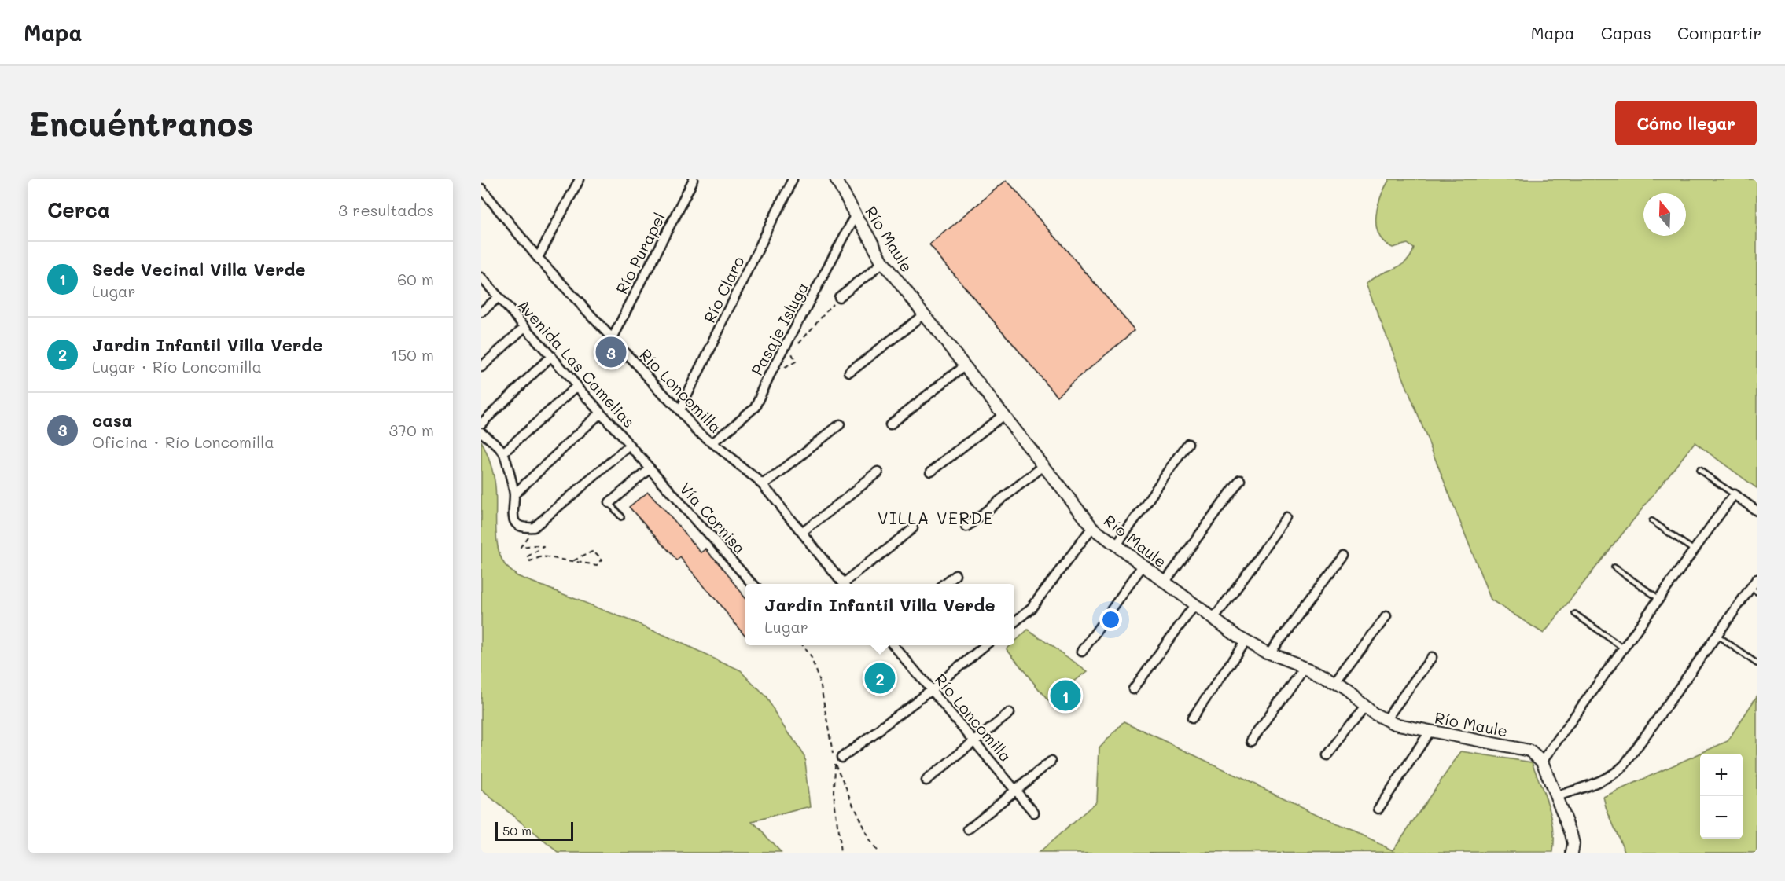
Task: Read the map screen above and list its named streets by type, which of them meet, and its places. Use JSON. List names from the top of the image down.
{
  "streets": {
    "street": [
      "Río Maule",
      "Río Purapel",
      "Río Claro",
      "Pasaje Isluga",
      "Avenida Las Camelias",
      "Río Loncomilla",
      "Vía Cornisa"
    ]
  },
  "crossings": [
    ["Río Maule", "Pasaje Isluga"],
    ["Río Purapel", "Río Loncomilla"],
    ["Río Claro", "Río Loncomilla"],
    ["Pasaje Isluga", "Río Loncomilla"],
    ["Avenida Las Camelias", "Vía Cornisa"]
  ],
  "districts": ["VILLA VERDE"],
  "scale_bar": "50 m",
  "north": "top",
  "page": {
    "header": "Mapa",
    "nav": ["Mapa", "Capas", "Compartir"],
    "buttons": "Cómo llegar",
    "title": "Encuéntranos",
    "heading": ["Cerca", "3 resultados"],
    "list": [
      {
        "mark": "1",
        "name": "Sede Vecinal Villa Verde",
        "note": "Lugar",
        "value": "60 m"
      },
      {
        "mark": "2",
        "name": "Jardin Infantil Villa Verde",
        "note": "Lugar · Río Loncomilla",
        "value": "150 m"
      },
      {
        "mark": "3",
        "name": "casa",
        "note": "Oficina · Río Loncomilla",
        "value": "370 m"
      }
    ],
    "pins": ["3", "2", "1"],
    "popup": ["Jardin Infantil Villa Verde", "Lugar"],
    "map_buttons": ["+", "−"],
    "scale": "50 m"
  }
}
